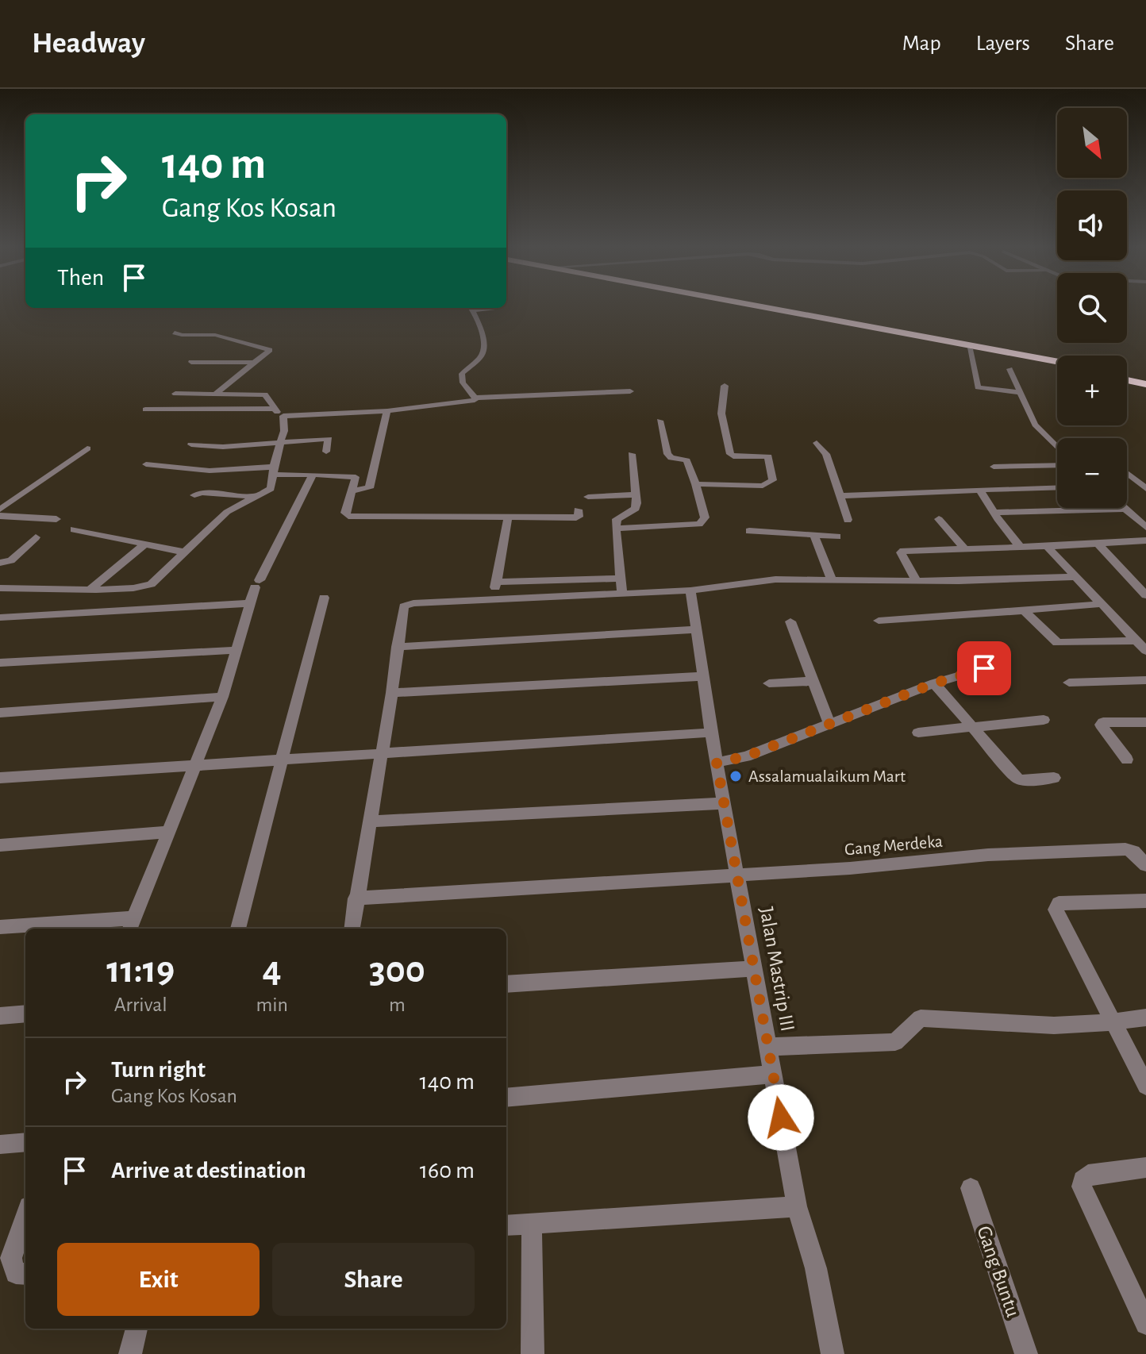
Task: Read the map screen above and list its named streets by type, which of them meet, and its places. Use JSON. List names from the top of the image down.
{
  "streets": {
    "street": ["Gang Merdeka", "Jalan Mastrip III", "Gang Buntu"]
  },
  "crossings": [
    ["Gang Merdeka", "Jalan Mastrip III"]
  ],
  "places": ["Assalamualaikum Mart"],
  "north": "bottom right",
  "page": {
    "header": "Headway",
    "nav": ["Map", "Layers", "Share"],
    "map_buttons": ["+", "−"],
    "turn": ["140 m", "Gang Kos Kosan"],
    "then": "Then",
    "eta": [
      "11:19",
      "Arrival",
      "4",
      "min",
      "300",
      "m"
    ],
    "list": [
      {
        "name": "Turn right",
        "note": "Gang Kos Kosan",
        "value": "140 m"
      },
      {
        "name": "Arrive at destination",
        "value": "160 m"
      }
    ],
    "buttons": ["Exit", "Share"]
  }
}
